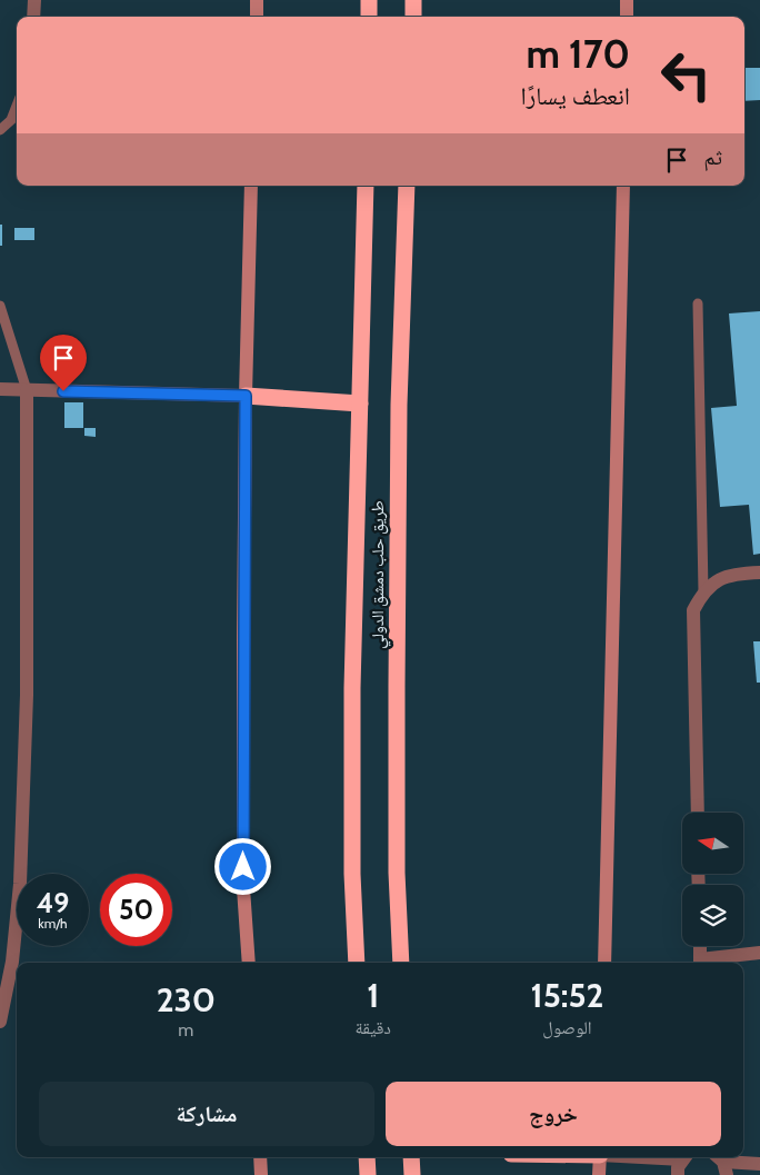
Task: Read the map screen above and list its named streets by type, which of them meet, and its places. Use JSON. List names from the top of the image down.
{
  "streets": {
    "highway": ["طريق حلب دمشق الدولي"]
  },
  "north": "left",
  "page": {
    "turn": ["170 m", "انعطف يسارًا"],
    "then": "ثم",
    "speed": "49 km/h",
    "limit": "50",
    "eta": [
      "15:52",
      "الوصول",
      "1",
      "دقيقة",
      "230",
      "m"
    ],
    "buttons": ["خروج", "مشاركة"]
  }
}
